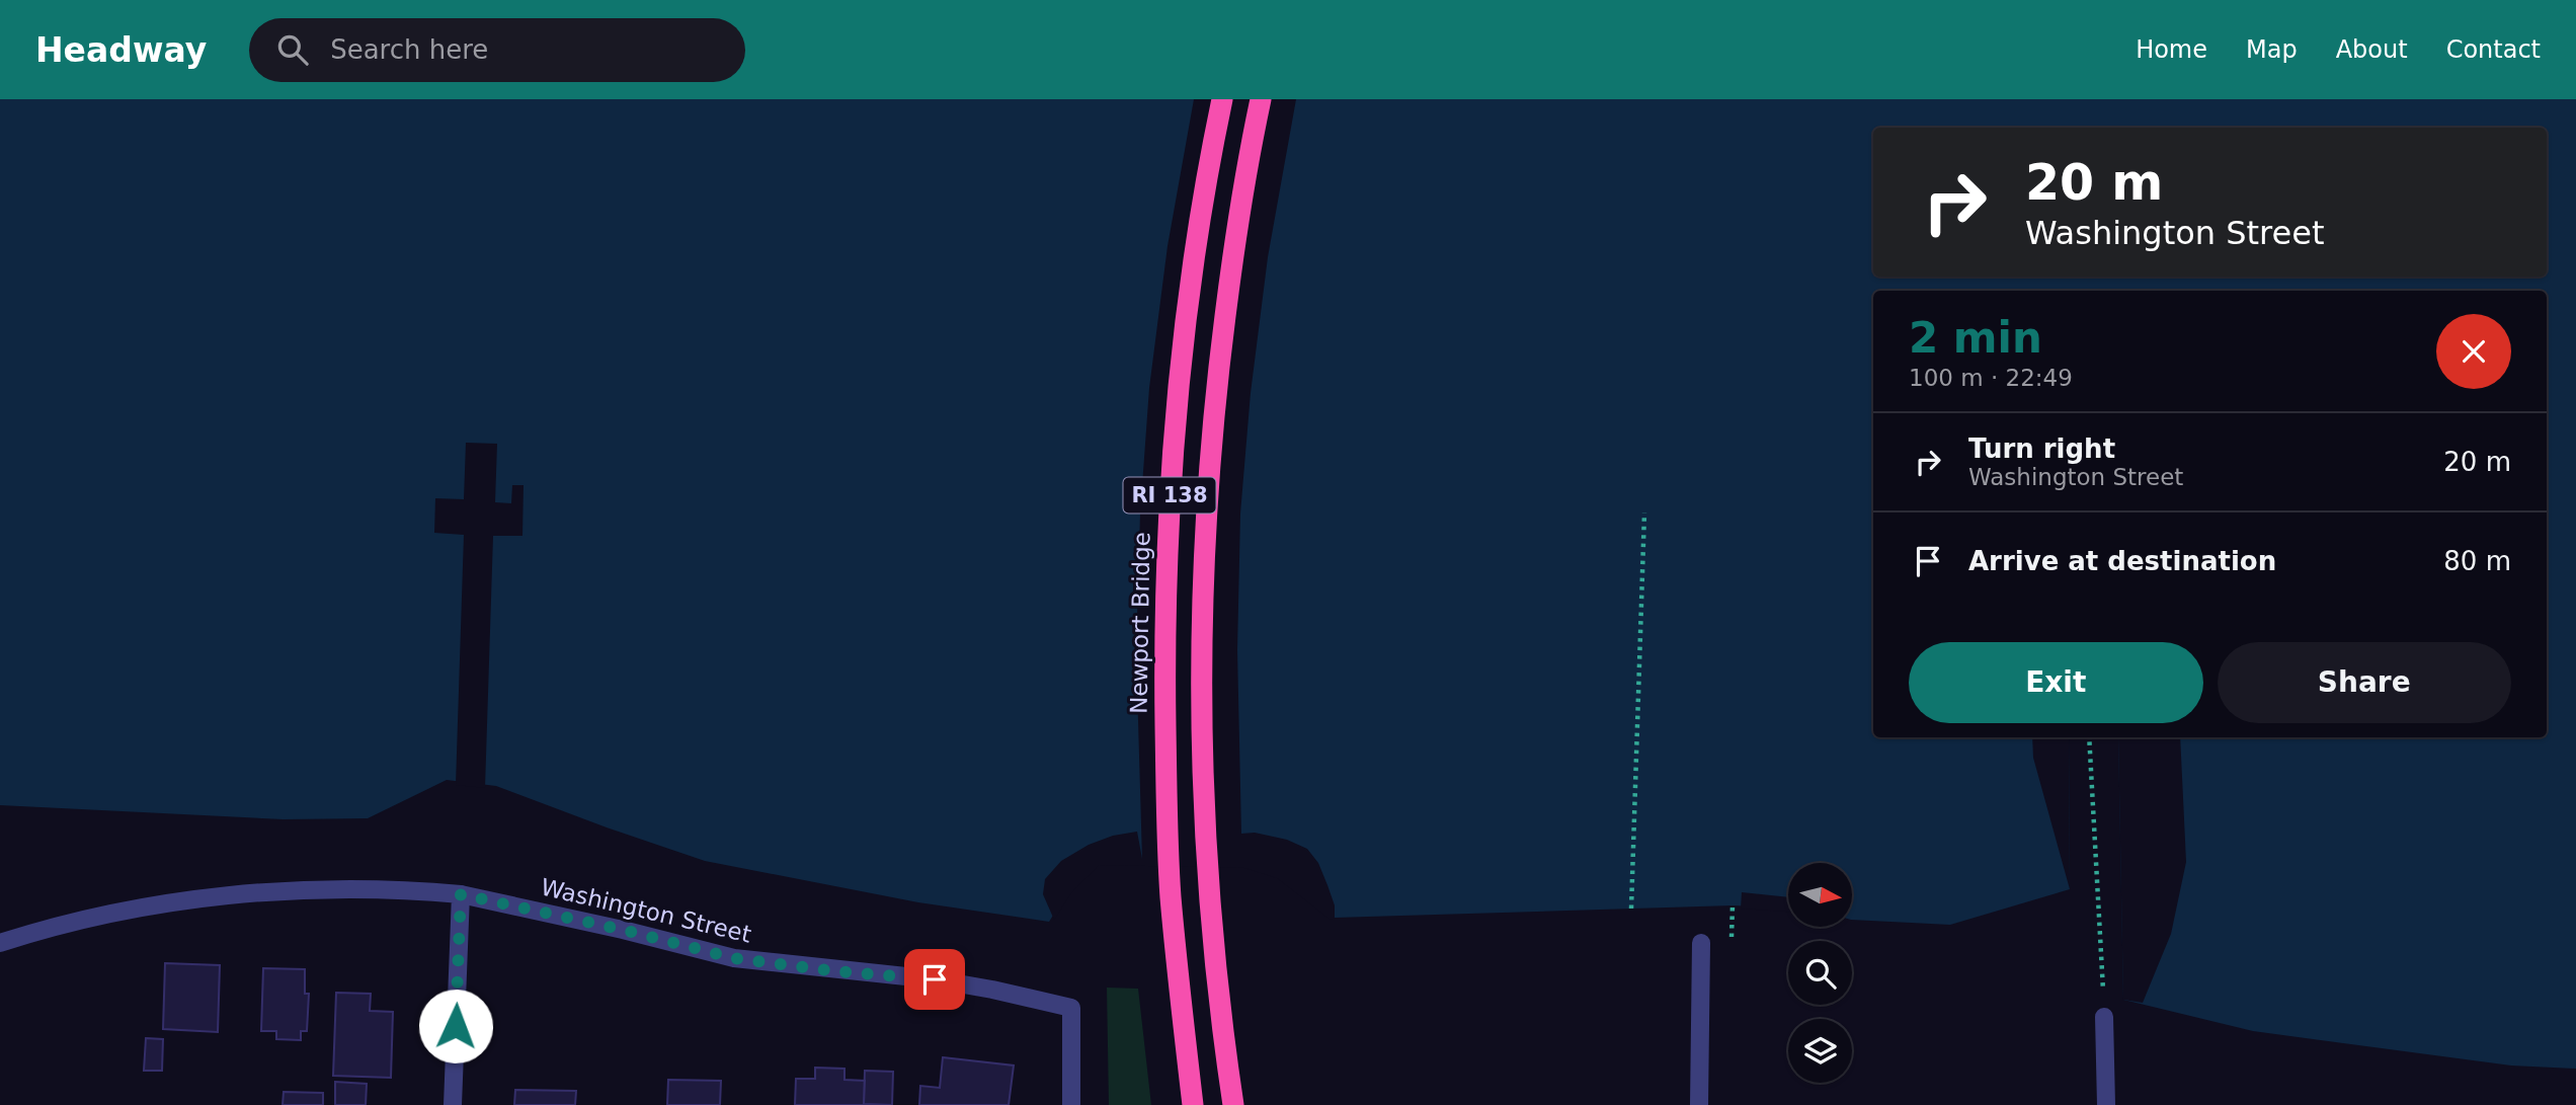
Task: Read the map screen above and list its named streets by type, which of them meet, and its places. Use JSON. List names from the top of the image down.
{
  "streets": {
    "highway": ["RI 138", "Newport Bridge"],
    "street": ["Washington Street"]
  },
  "north": "right",
  "page": {
    "header": "Headway",
    "search": "Search here",
    "nav": [
      "Home",
      "Map",
      "About",
      "Contact"
    ],
    "turn": ["20 m", "Washington Street"],
    "heading": ["2 min", "100 m · 22:49"],
    "list": [
      {
        "name": "Turn right",
        "note": "Washington Street",
        "value": "20 m"
      },
      {
        "name": "Arrive at destination",
        "value": "80 m"
      }
    ],
    "buttons": ["Exit", "Share"]
  }
}
